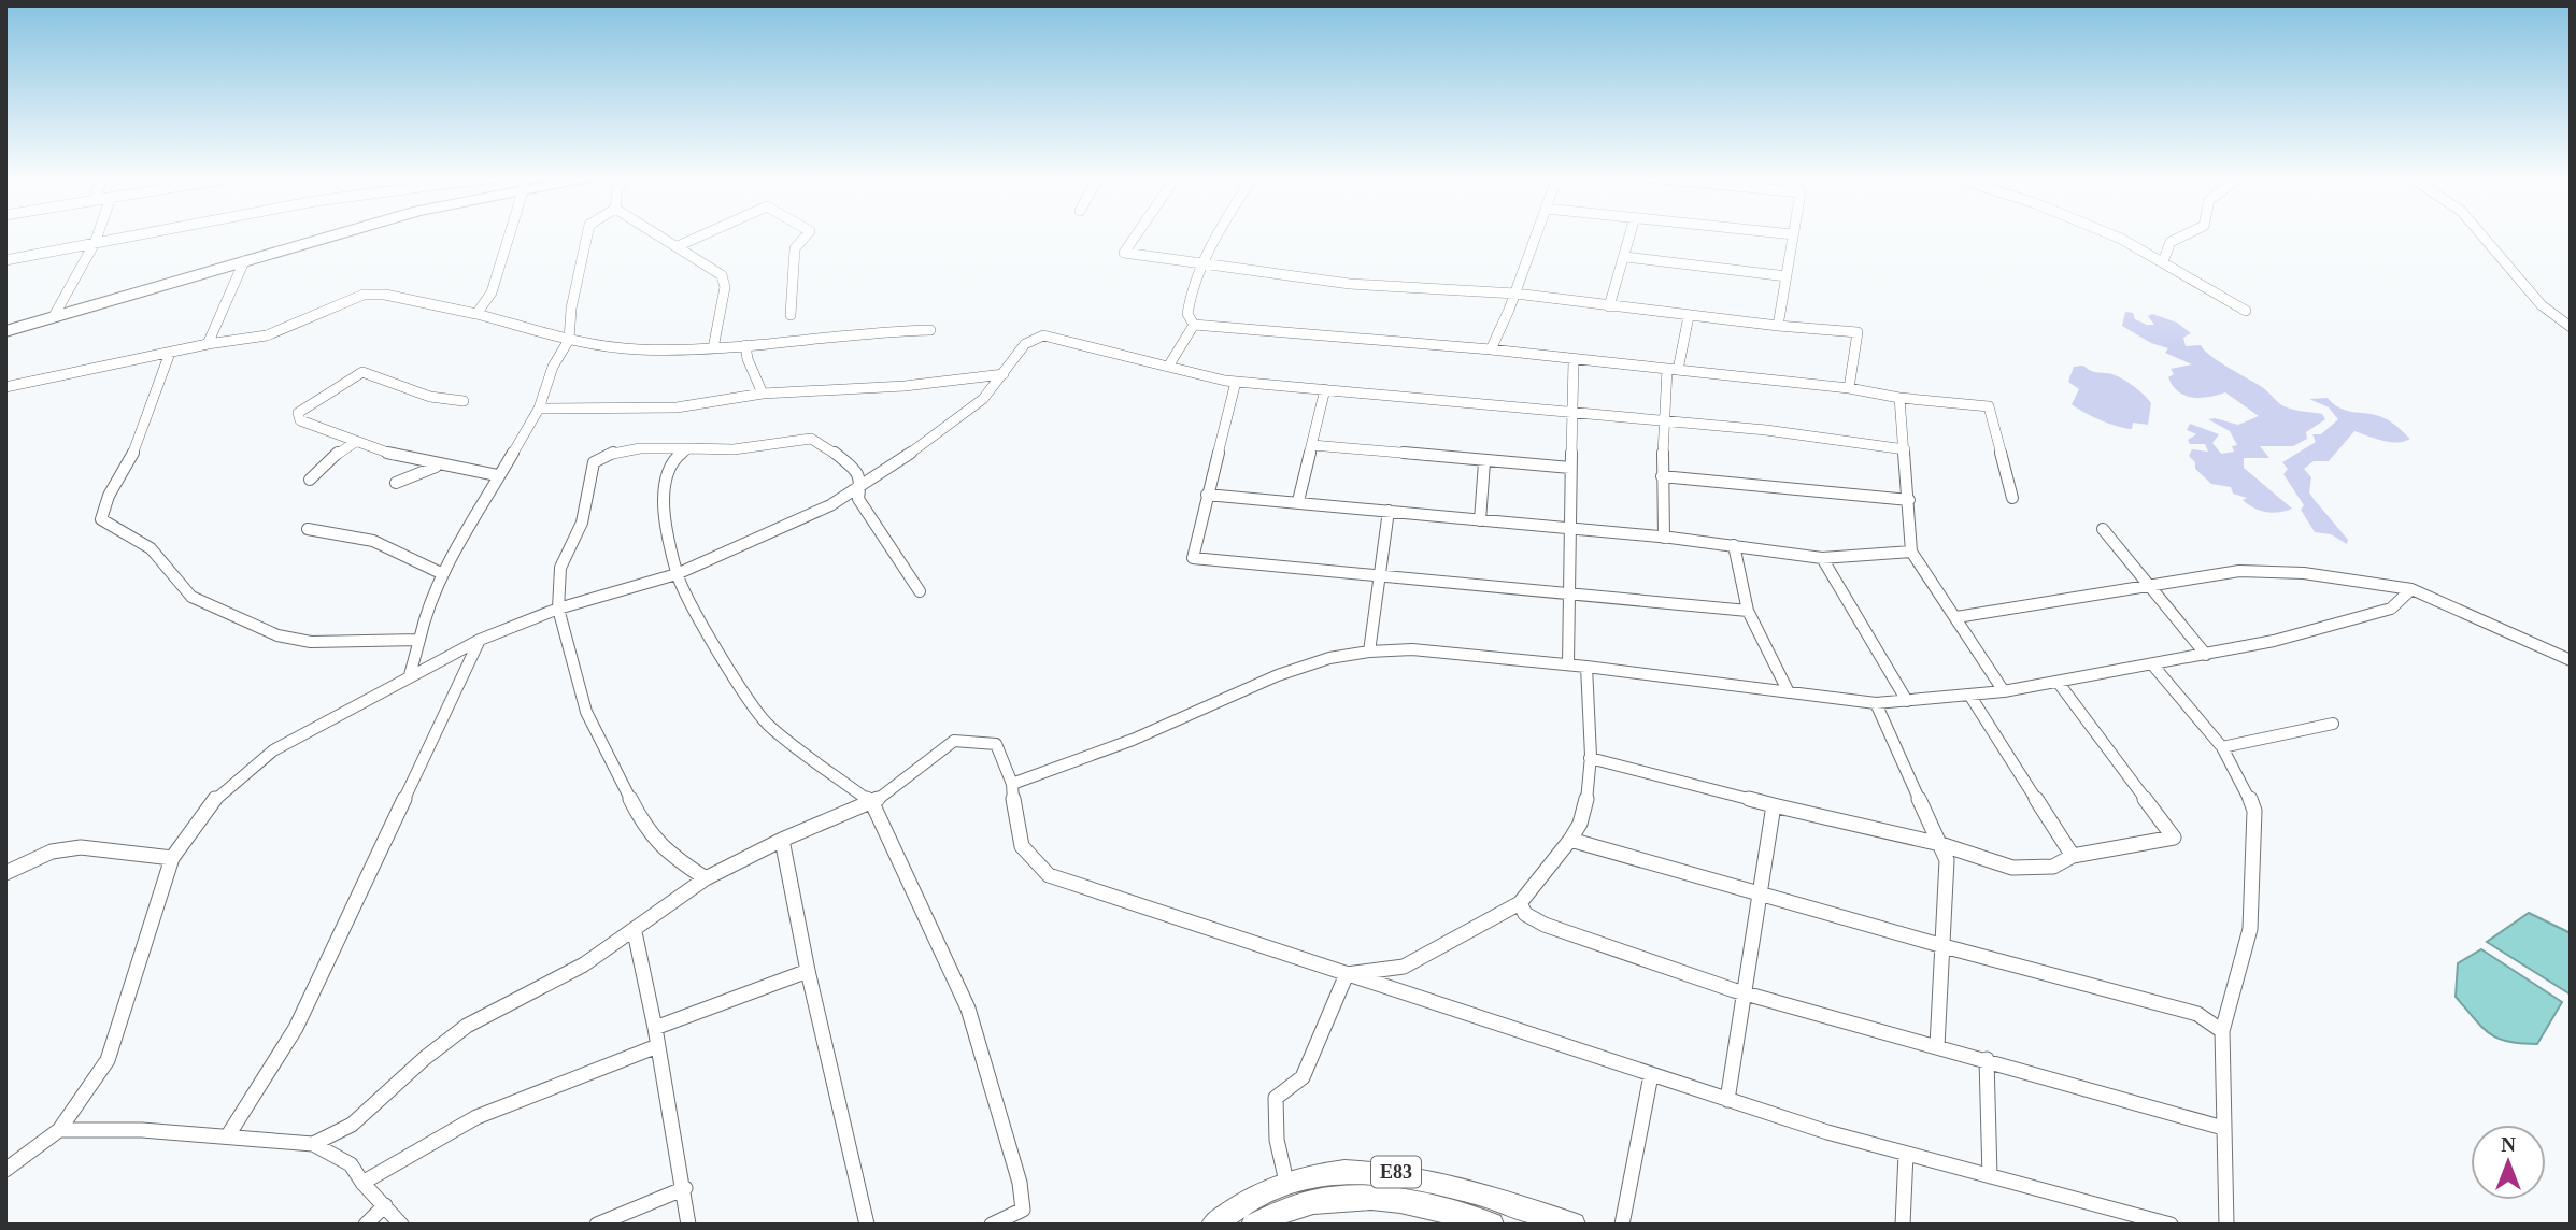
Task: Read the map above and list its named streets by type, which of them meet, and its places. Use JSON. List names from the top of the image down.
{
  "streets": {
    "main road": ["E83"]
  },
  "north": "top"
}
